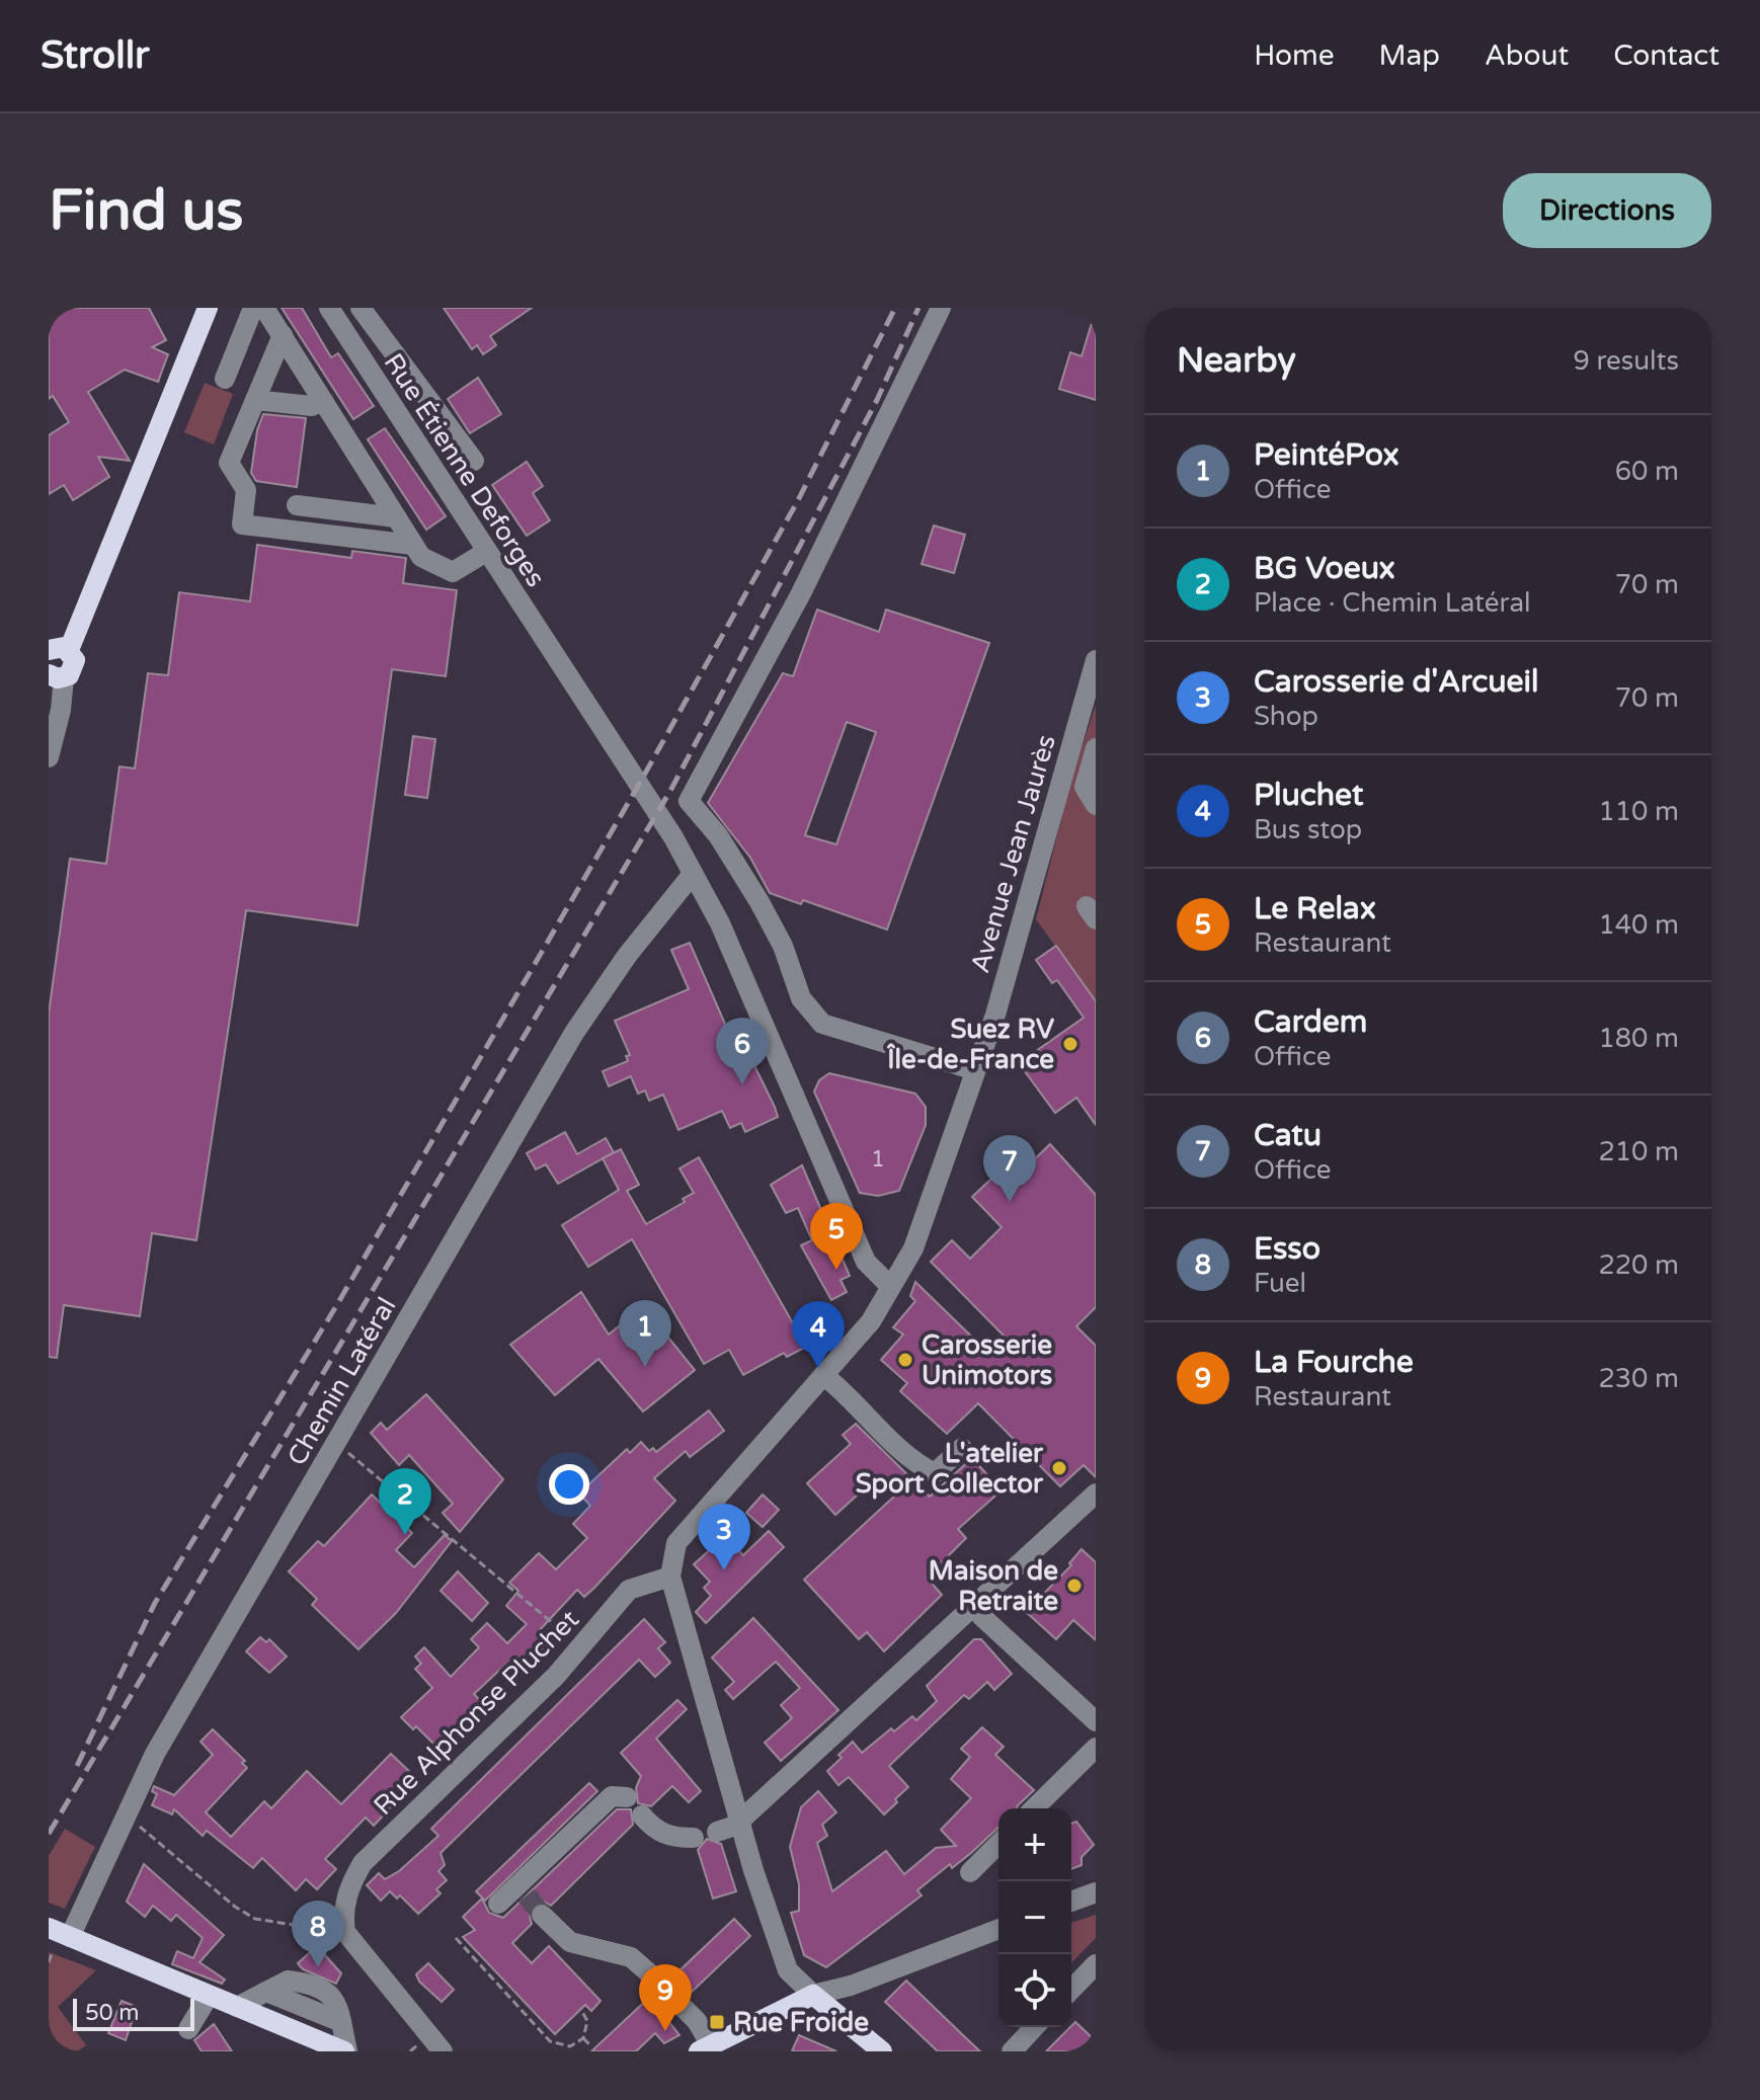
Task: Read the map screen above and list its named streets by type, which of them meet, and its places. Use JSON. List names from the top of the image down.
{
  "streets": {
    "street": [
      "Rue Étienne Deforges",
      "Avenue Jean Jaurès",
      "Chemin Latéral",
      "Rue Alphonse Pluchet"
    ]
  },
  "crossings": [
    ["Rue Étienne Deforges", "Avenue Jean Jaurès"],
    ["Rue Étienne Deforges", "Chemin Latéral"]
  ],
  "places": {
    "other": [
      "Suez RV Île-de-France",
      "Carosserie Unimotors",
      "L'atelier Sport Collector",
      "Maison de Retraite"
    ],
    "transit": ["Rue Froide"]
  },
  "house_numbers": ["1"],
  "scale_bar": "50 m",
  "page": {
    "header": "Strollr",
    "nav": [
      "Home",
      "Map",
      "About",
      "Contact"
    ],
    "buttons": "Directions",
    "title": "Find us",
    "heading": ["Nearby", "9 results"],
    "list": [
      {
        "mark": "1",
        "name": "PeintéPox",
        "note": "Office",
        "value": "60 m"
      },
      {
        "mark": "2",
        "name": "BG Voeux",
        "note": "Place · Chemin Latéral",
        "value": "70 m"
      },
      {
        "mark": "3",
        "name": "Carosserie d'Arcueil",
        "note": "Shop",
        "value": "70 m"
      },
      {
        "mark": "4",
        "name": "Pluchet",
        "note": "Bus stop",
        "value": "110 m"
      },
      {
        "mark": "5",
        "name": "Le Relax",
        "note": "Restaurant",
        "value": "140 m"
      },
      {
        "mark": "6",
        "name": "Cardem",
        "note": "Office",
        "value": "180 m"
      },
      {
        "mark": "7",
        "name": "Catu",
        "note": "Office",
        "value": "210 m"
      },
      {
        "mark": "8",
        "name": "Esso",
        "note": "Fuel",
        "value": "220 m"
      },
      {
        "mark": "9",
        "name": "La Fourche",
        "note": "Restaurant",
        "value": "230 m"
      }
    ],
    "pins": [
      "6",
      "7",
      "5",
      "1",
      "4",
      "2",
      "3",
      "8",
      "9"
    ],
    "map_buttons": ["+", "−"],
    "scale": "50 m"
  }
}
